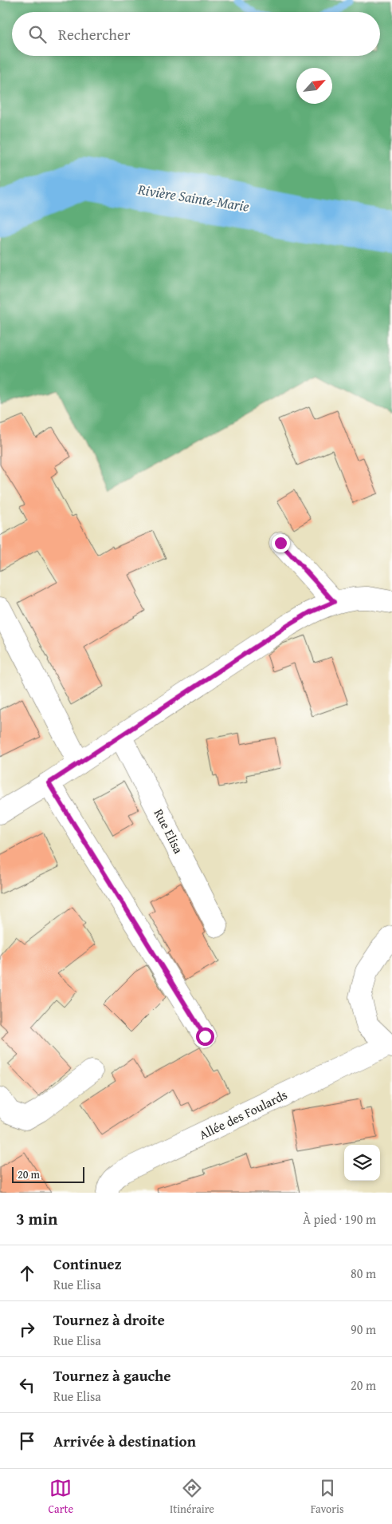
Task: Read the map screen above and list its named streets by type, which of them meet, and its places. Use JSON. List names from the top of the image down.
{
  "streets": {
    "street": ["Rue Elisa", "Allée des Foulards"]
  },
  "water": ["Rivière Sainte-Marie"],
  "scale_bar": "20 m",
  "north": "top right",
  "page": {
    "search": "Rechercher",
    "scale": "20 m",
    "heading": ["3 min", "À pied · 190 m"],
    "list": [
      ["Continuez", "Rue Elisa", "80 m"],
      ["Tournez à droite", "Rue Elisa", "90 m"],
      ["Tournez à gauche", "Rue Elisa", "20 m"],
      "Arrivée à destination"
    ],
    "nav": ["Carte", "Itinéraire", "Favoris"]
  }
}
